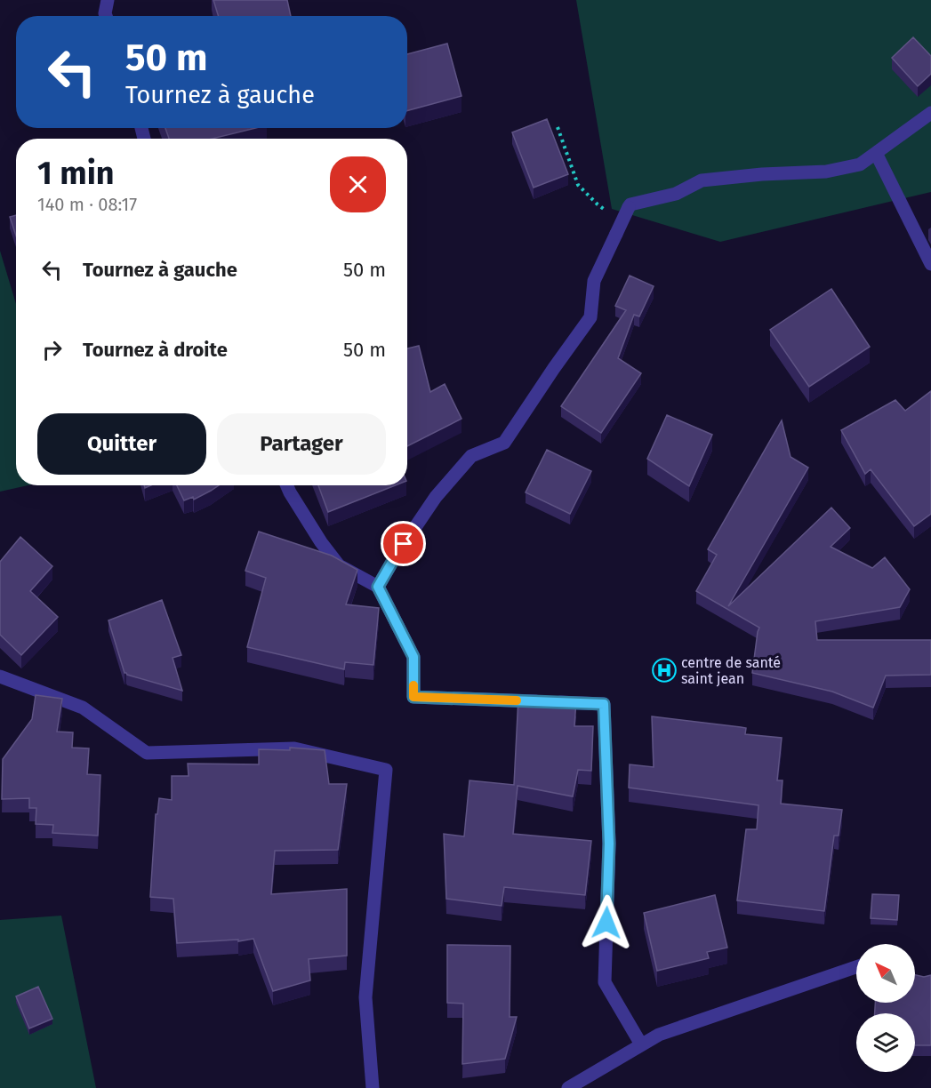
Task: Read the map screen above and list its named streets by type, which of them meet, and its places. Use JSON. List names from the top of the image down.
{
  "places": {
    "hospital": ["centre de santé saint jean"]
  },
  "north": "top left",
  "page": {
    "turn": ["50 m", "Tournez à gauche"],
    "heading": ["1 min", "140 m · 08:17"],
    "list": [
      {
        "name": "Tournez à gauche",
        "value": "50 m"
      },
      {
        "name": "Tournez à droite",
        "value": "50 m"
      }
    ],
    "buttons": ["Quitter", "Partager"]
  }
}
